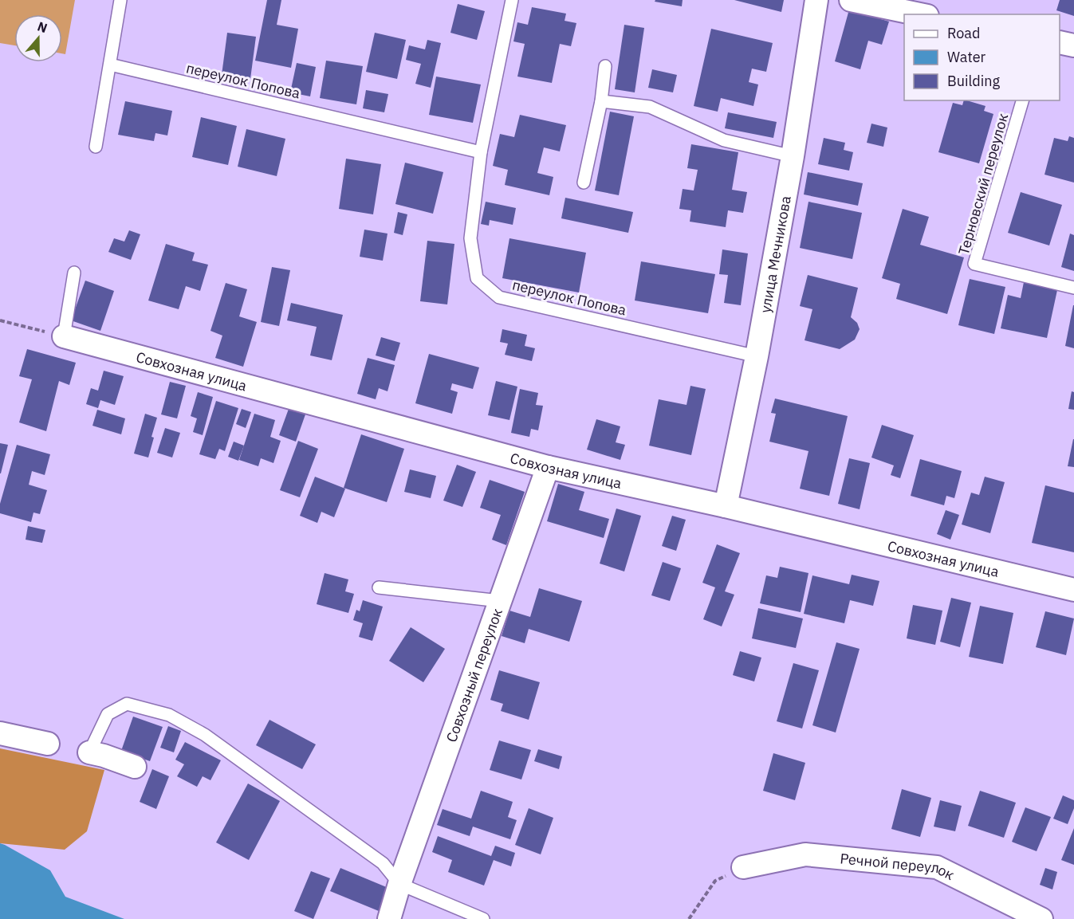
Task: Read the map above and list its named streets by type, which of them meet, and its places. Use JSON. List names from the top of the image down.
{
  "streets": {
    "street": [
      "улица Мечникова",
      "Совхозная улица",
      "Совхозный переулок",
      "Речной переулок"
    ],
    "lane": ["переулок Попова", "Терновский переулок"]
  },
  "crossings": [
    ["переулок Попова", "улица Мечникова"],
    ["улица Мечникова", "Совхозная улица"],
    ["Совхозная улица", "Совхозный переулок"]
  ],
  "legend": ["Road", "Water", "Building"],
  "north": "top"
}
